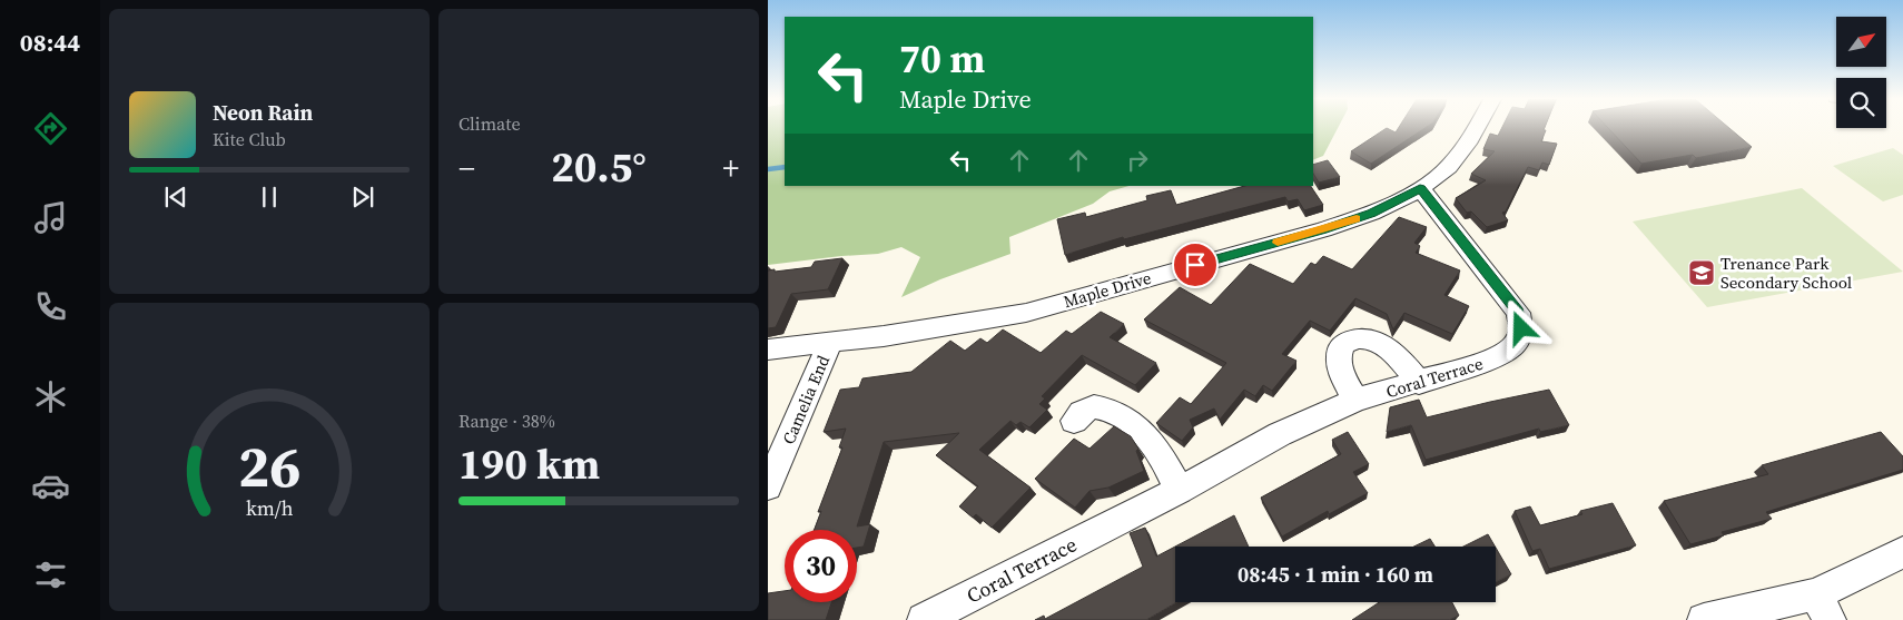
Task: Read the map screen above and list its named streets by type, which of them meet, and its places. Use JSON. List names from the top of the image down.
{
  "streets": {
    "street": ["Maple Drive", "Coral Terrace", "Camelia End"]
  },
  "crossings": [
    ["Maple Drive", "Coral Terrace"],
    ["Maple Drive", "Camelia End"]
  ],
  "places": {
    "school or university": ["Trenance Park Secondary School"]
  },
  "north": "top right",
  "page": {
    "tabs": "08:44",
    "tile": [
      "Climate",
      ["Range · 38%", "190 km"]
    ],
    "turn": ["70 m", "Maple Drive"],
    "song": ["Neon Rain", "Kite Club"],
    "heat": ["−", "20.5°", "+"],
    "limit": "30",
    "trip": "08:45 · 1 min · 160 m",
    "gauge": ["26", "km/h"]
  }
}
